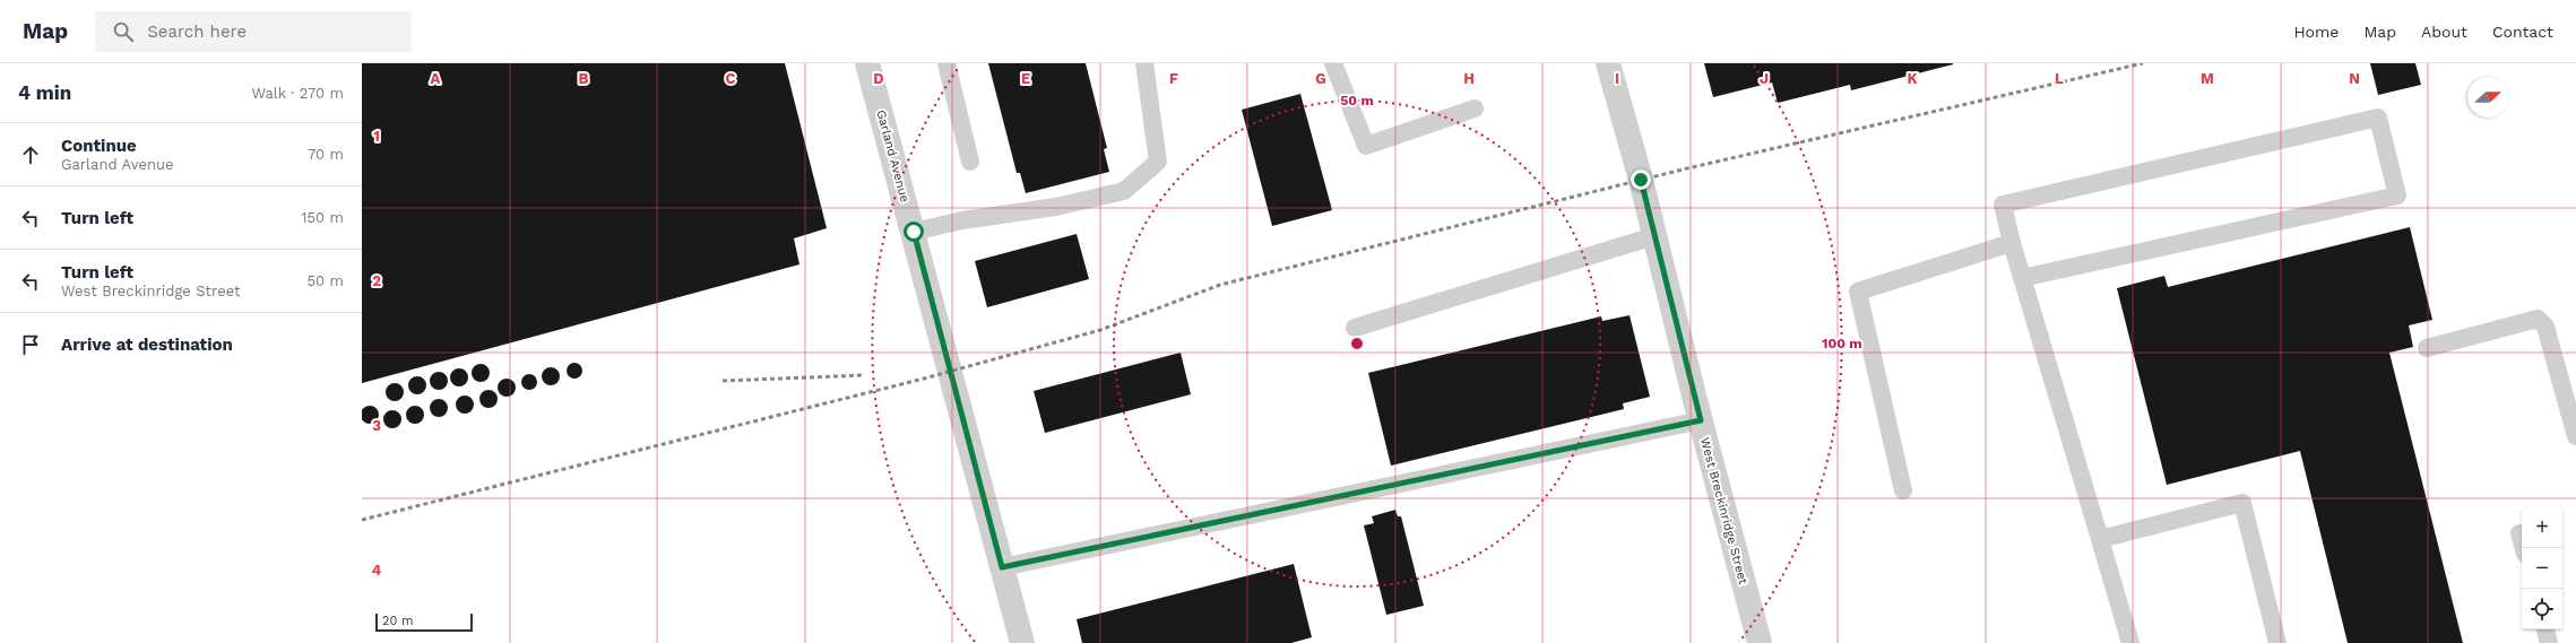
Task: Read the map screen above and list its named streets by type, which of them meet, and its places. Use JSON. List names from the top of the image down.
{
  "streets": {
    "street": ["Garland Avenue", "West Breckinridge Street"]
  },
  "scale_bar": "20 m",
  "north": "right",
  "page": {
    "header": "Map",
    "search": "Search here",
    "nav": [
      "Home",
      "Map",
      "About",
      "Contact"
    ],
    "heading": ["4 min", "Walk · 270 m"],
    "list": [
      ["Continue", "Garland Avenue", "70 m"],
      ["Turn left", "150 m"],
      ["Turn left", "West Breckinridge Street", "50 m"],
      "Arrive at destination"
    ],
    "map_buttons": ["+", "−"],
    "scale": "20 m"
  },
  "grid": {
    "columns": [
      "A",
      "B",
      "C",
      "D",
      "E",
      "F",
      "G",
      "H",
      "I",
      "J",
      "K",
      "L",
      "M",
      "N"
    ],
    "rows": [
      "1",
      "2",
      "3",
      "4"
    ]
  },
  "rings": ["50 m", "100 m"]
}
